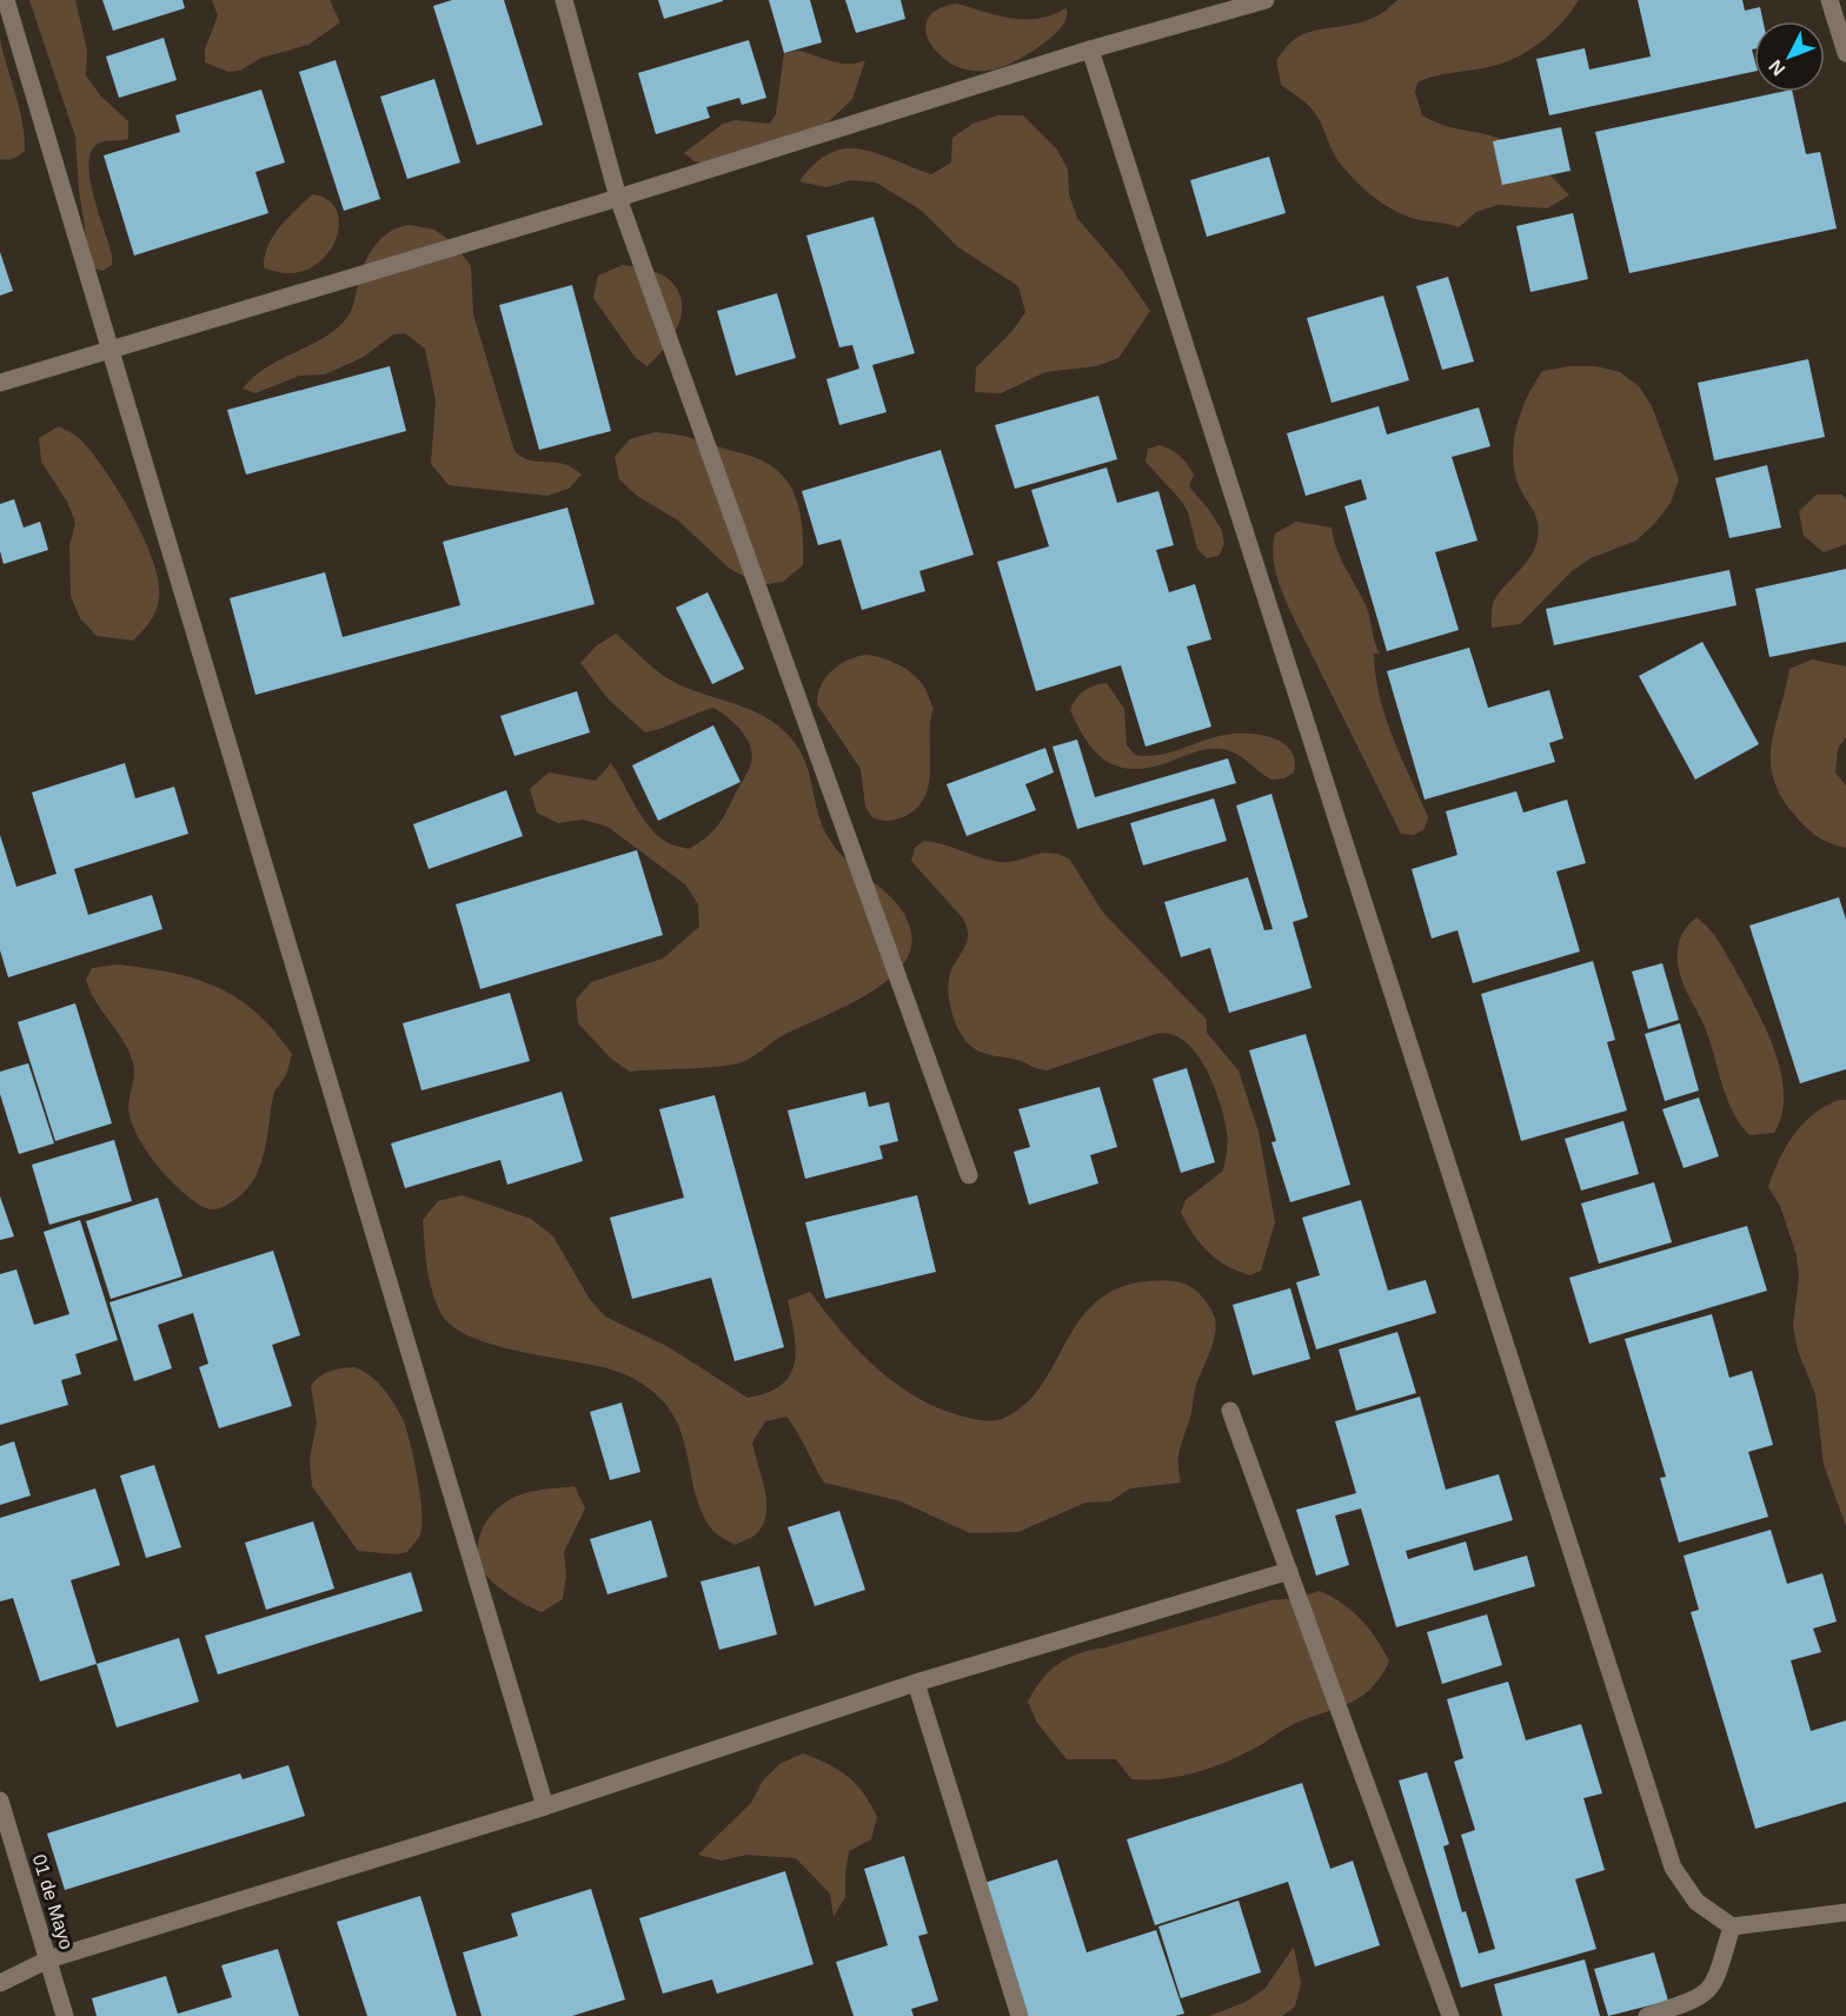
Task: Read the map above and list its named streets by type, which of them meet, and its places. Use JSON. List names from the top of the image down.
{
  "streets": {
    "street": ["01 de Mayo"]
  },
  "north": "bottom left"
}
